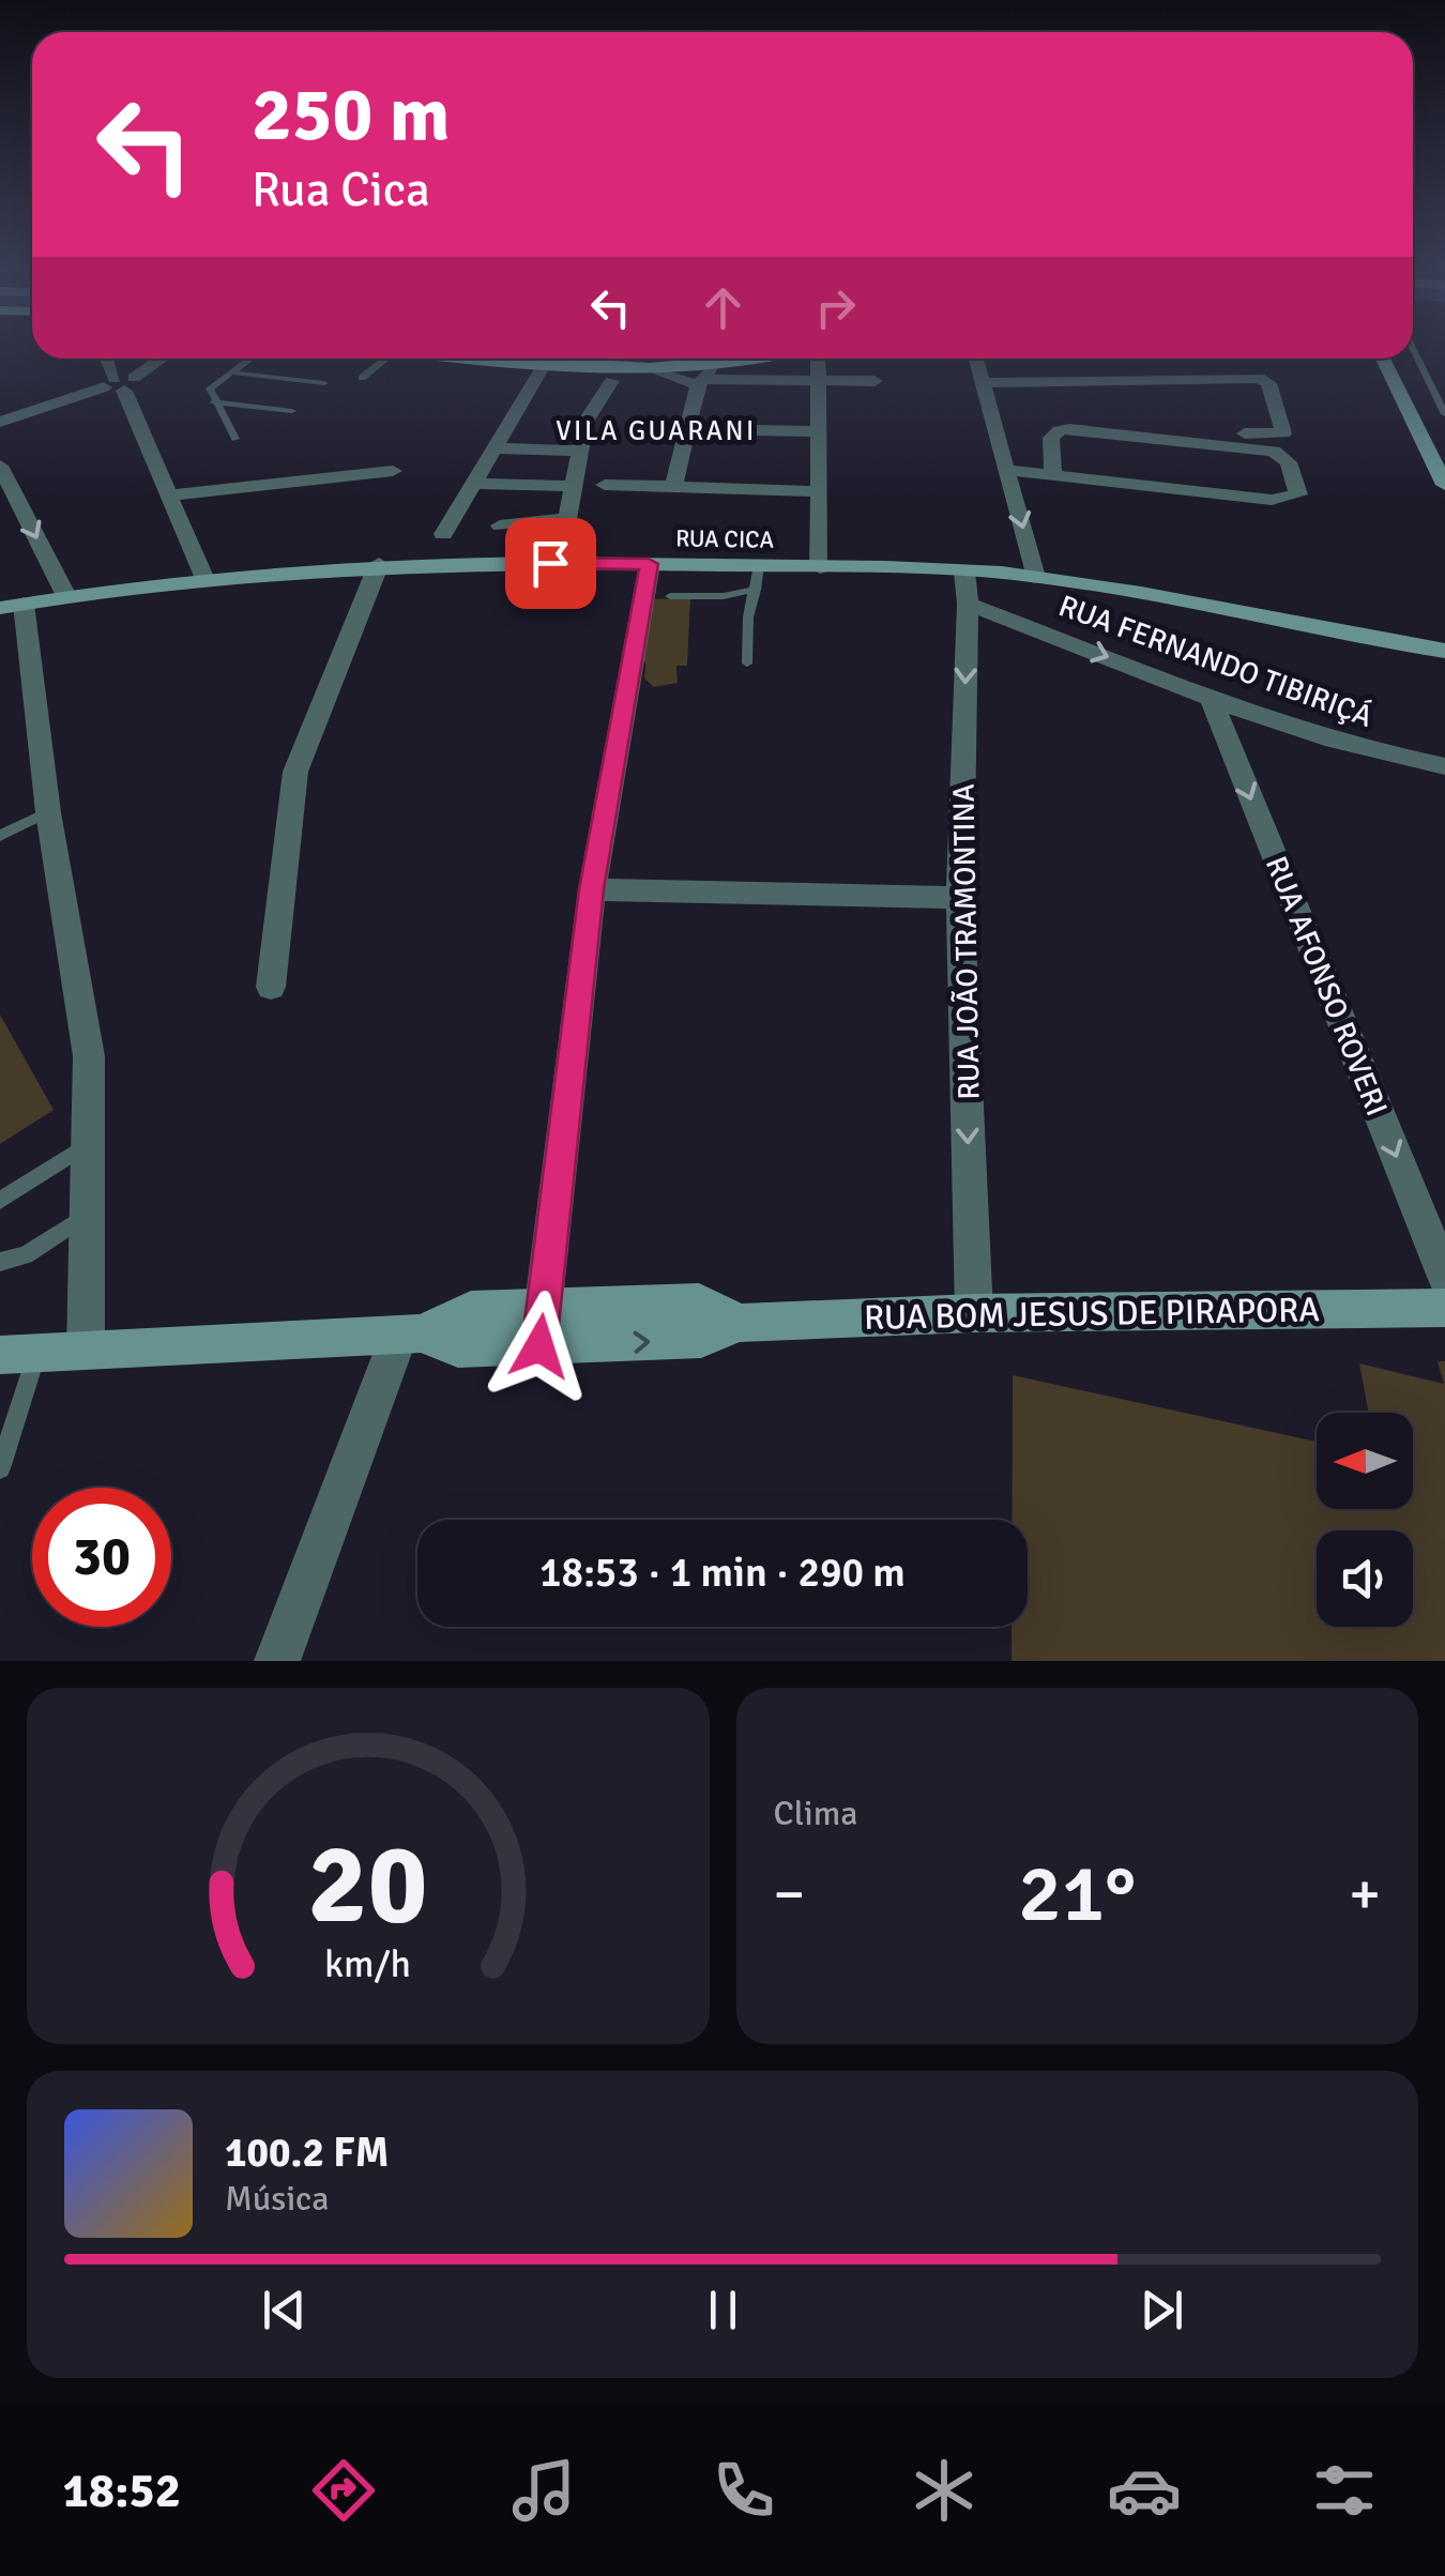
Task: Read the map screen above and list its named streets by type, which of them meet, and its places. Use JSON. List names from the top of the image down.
{
  "streets": {
    "street": [
      "RUA CICA",
      "RUA FERNANDO TIBIRIÇÁ",
      "RUA JOÃO TRAMONTINA",
      "RUA AFONSO ROVERI",
      "RUA BOM JESUS DE PIRAPORA"
    ]
  },
  "crossings": [
    ["RUA CICA", "RUA JOÃO TRAMONTINA"],
    ["RUA FERNANDO TIBIRIÇÁ", "RUA JOÃO TRAMONTINA"],
    ["RUA FERNANDO TIBIRIÇÁ", "RUA AFONSO ROVERI"],
    ["RUA JOÃO TRAMONTINA", "RUA BOM JESUS DE PIRAPORA"]
  ],
  "one_way": ["RUA FERNANDO TIBIRIÇÁ", "RUA JOÃO TRAMONTINA", "RUA AFONSO ROVERI"],
  "districts": ["VILA GUARANI"],
  "north": "left",
  "page": {
    "turn": ["250 m", "Rua Cica"],
    "limit": "30",
    "trip": "18:53 · 1 min · 290 m",
    "tile": "Clima",
    "heat": ["−", "21°", "+"],
    "song": ["100.2 FM", "Música"],
    "tabs": "18:52",
    "gauge": ["20", "km/h"]
  }
}
